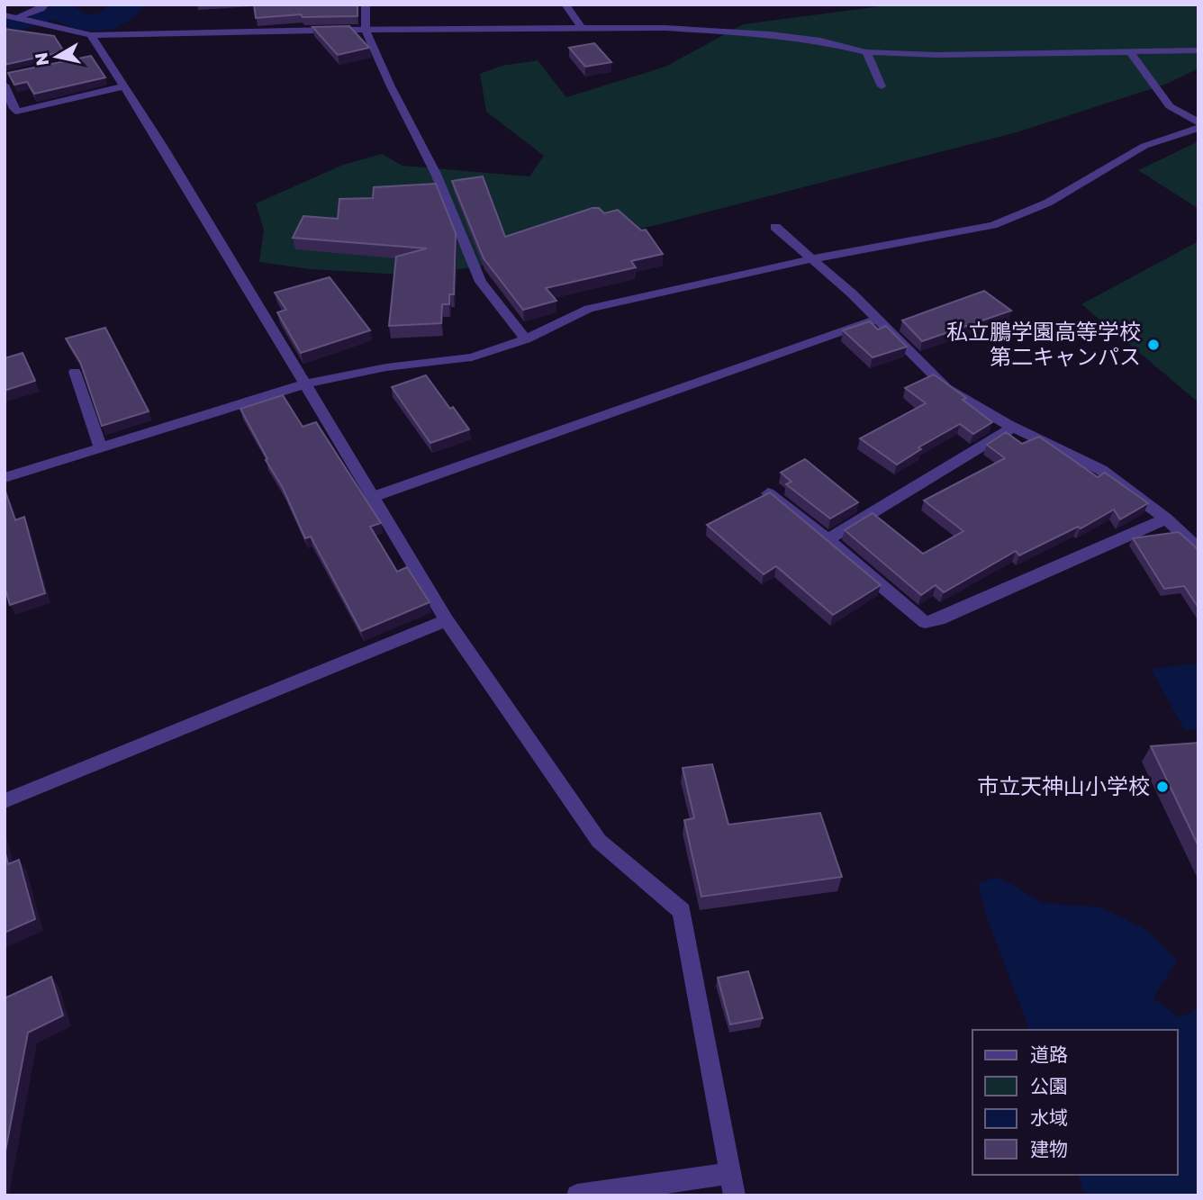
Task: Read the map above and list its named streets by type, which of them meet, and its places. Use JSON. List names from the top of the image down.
{
  "places": ["私立鵬学園高等学校 第二キャンパス", "市立天神山小学校"],
  "legend": [
    "道路",
    "公園",
    "水域",
    "建物"
  ],
  "north": "left"
}
